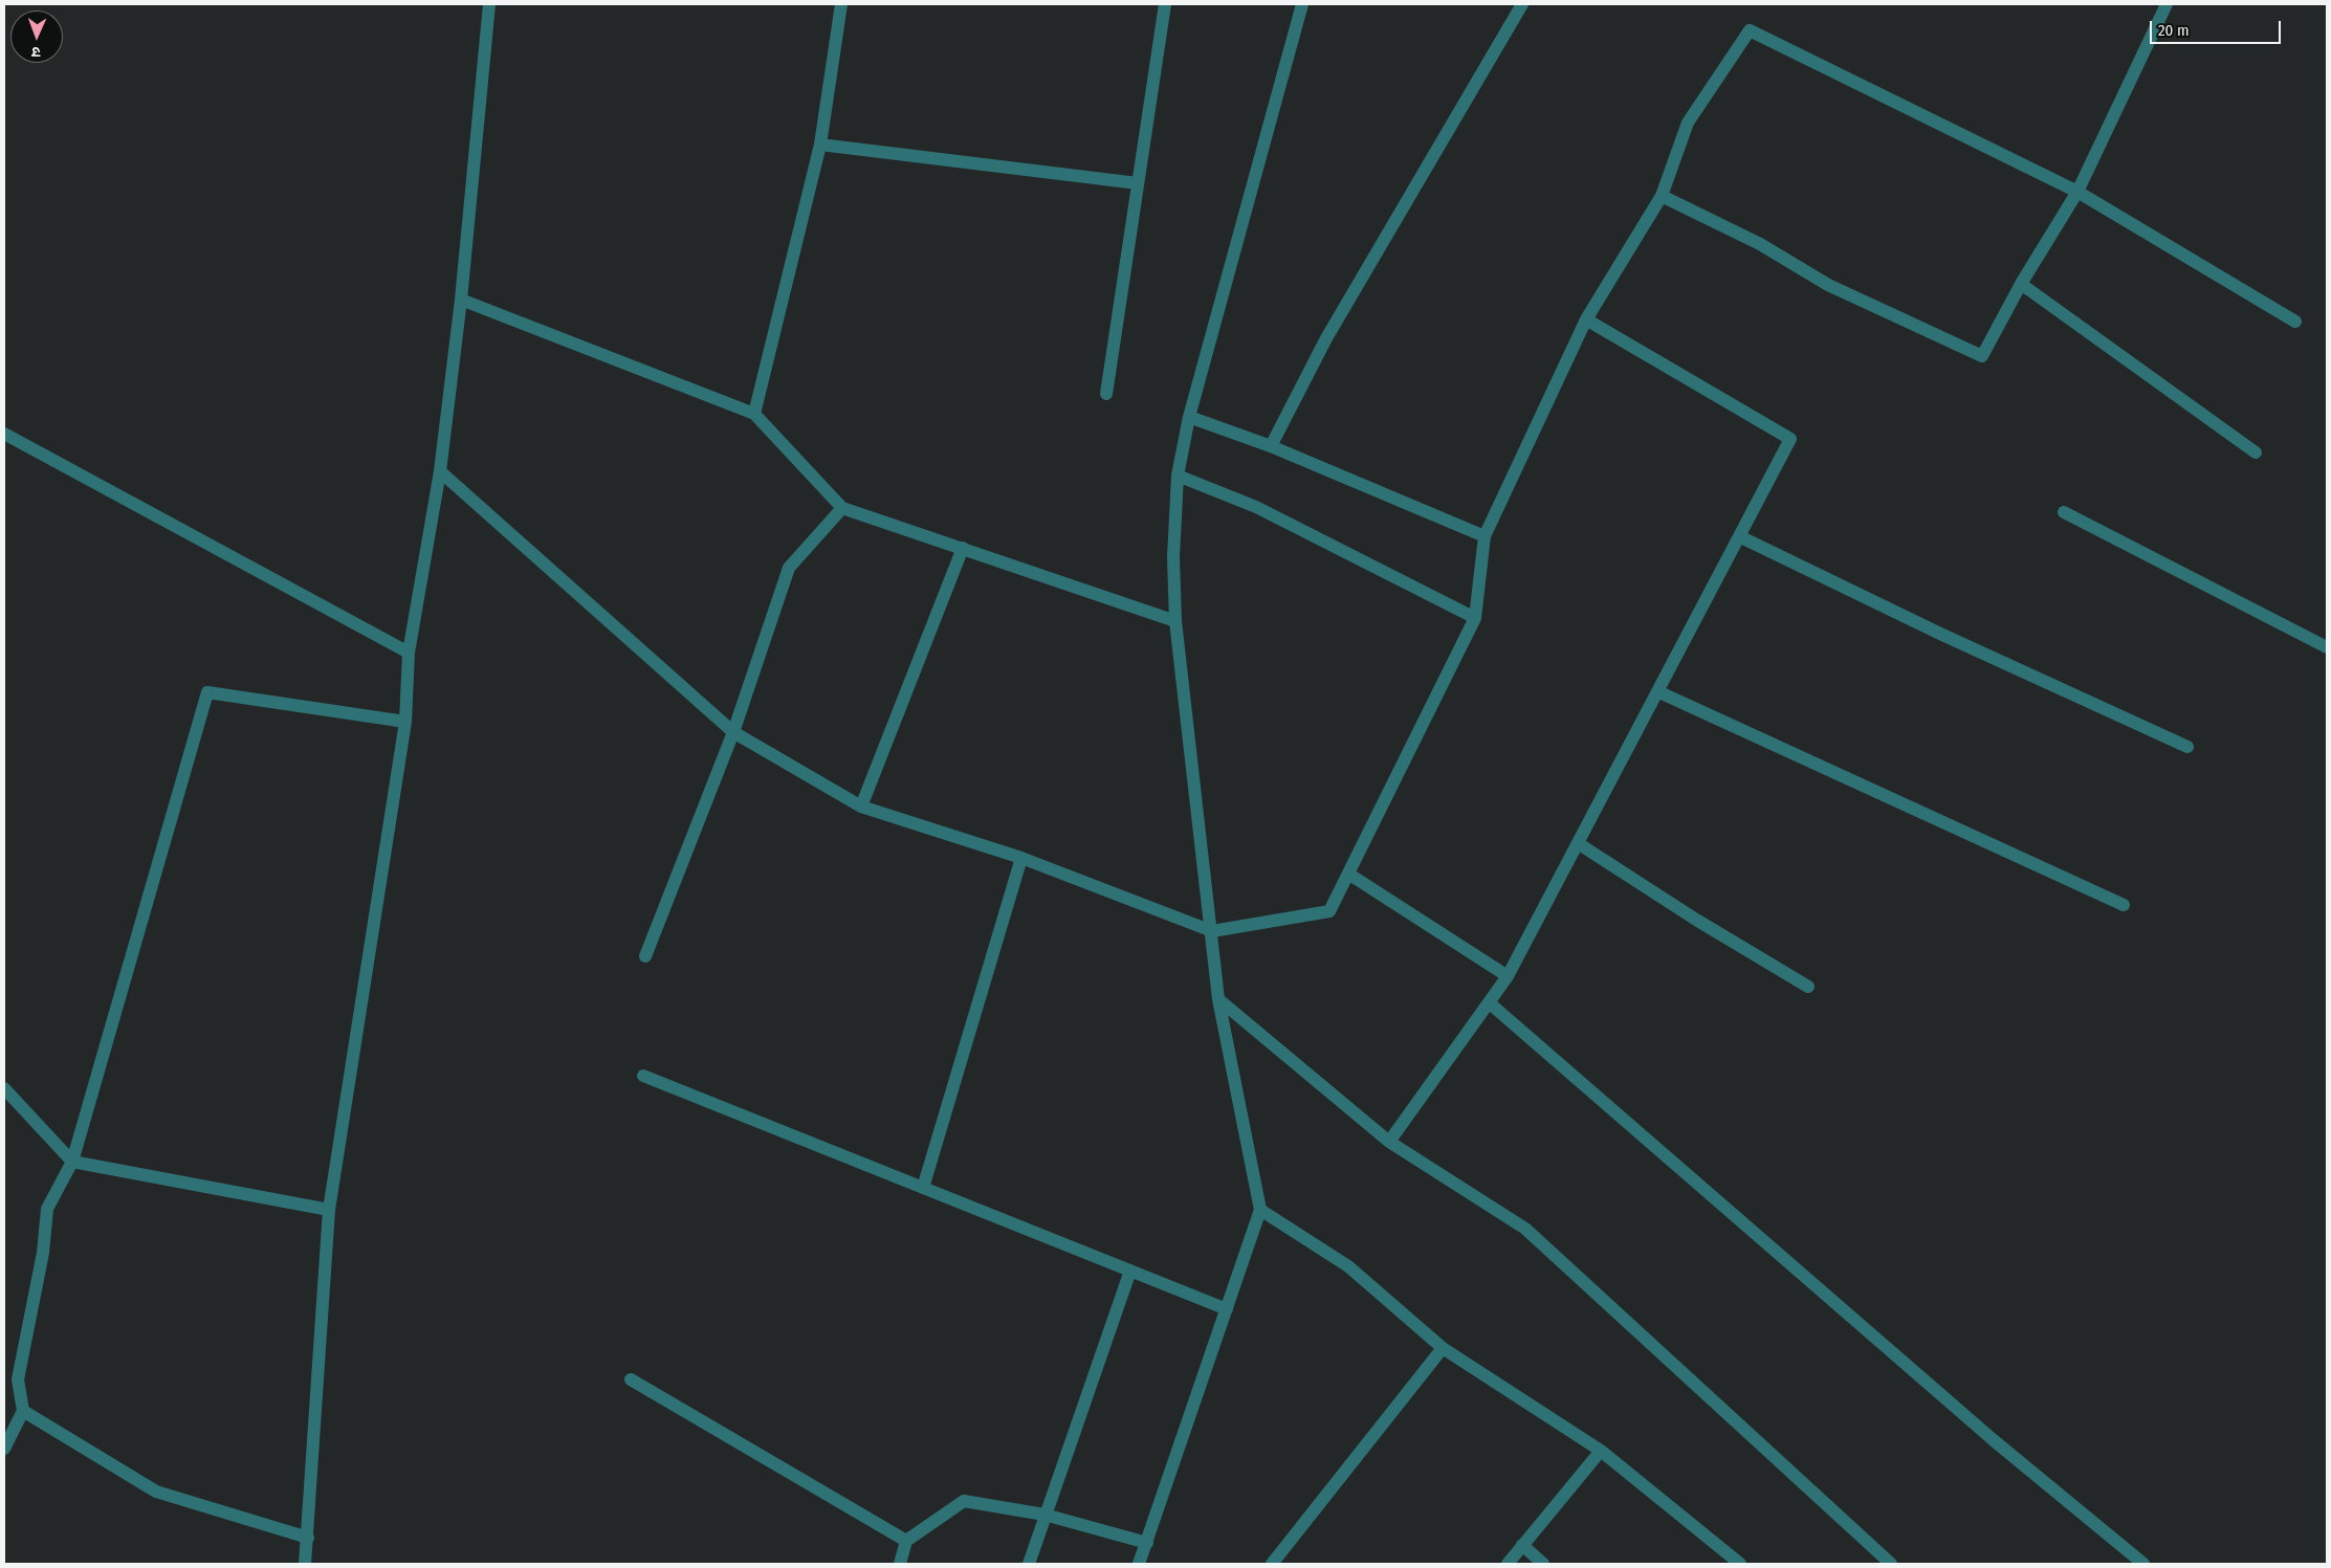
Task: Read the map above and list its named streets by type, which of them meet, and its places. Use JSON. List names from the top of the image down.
{
  "scale_bar": "20 m",
  "north": "bottom"
}
